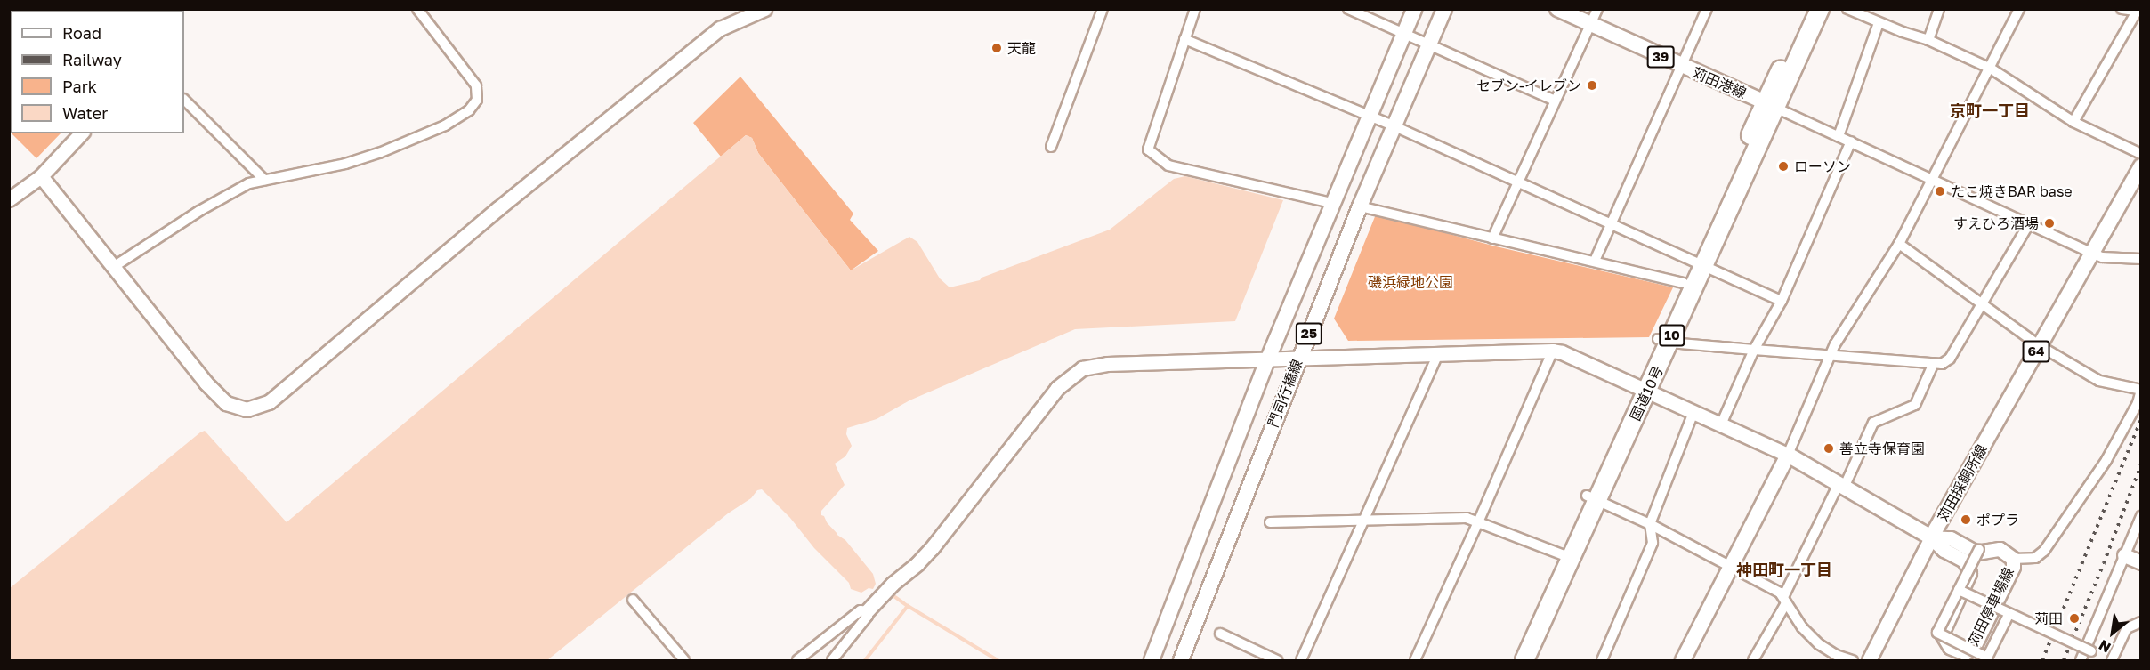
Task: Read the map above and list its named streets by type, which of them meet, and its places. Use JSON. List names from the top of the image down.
{
  "streets": {
    "highway": ["10", "国道10号"],
    "main road": [
      "39",
      "苅田港線",
      "25",
      "64",
      "門司行橋線",
      "苅田採銅所線"
    ],
    "street": ["苅田停車場線"]
  },
  "crossings": [
    ["苅田港線", "国道10号"],
    ["苅田採銅所線", "苅田停車場線"]
  ],
  "districts": ["京町一丁目", "神田町一丁目"],
  "parks": ["磯浜緑地公園"],
  "places": [
    "天龍",
    "セブン-イレブン",
    "ローソン",
    "たこ焼きBAR base",
    "すえひろ酒場",
    "善立寺保育園",
    "ポプラ",
    "苅田"
  ],
  "legend": [
    "Road",
    "Railway",
    "Park",
    "Water"
  ],
  "north": "bottom left"
}
